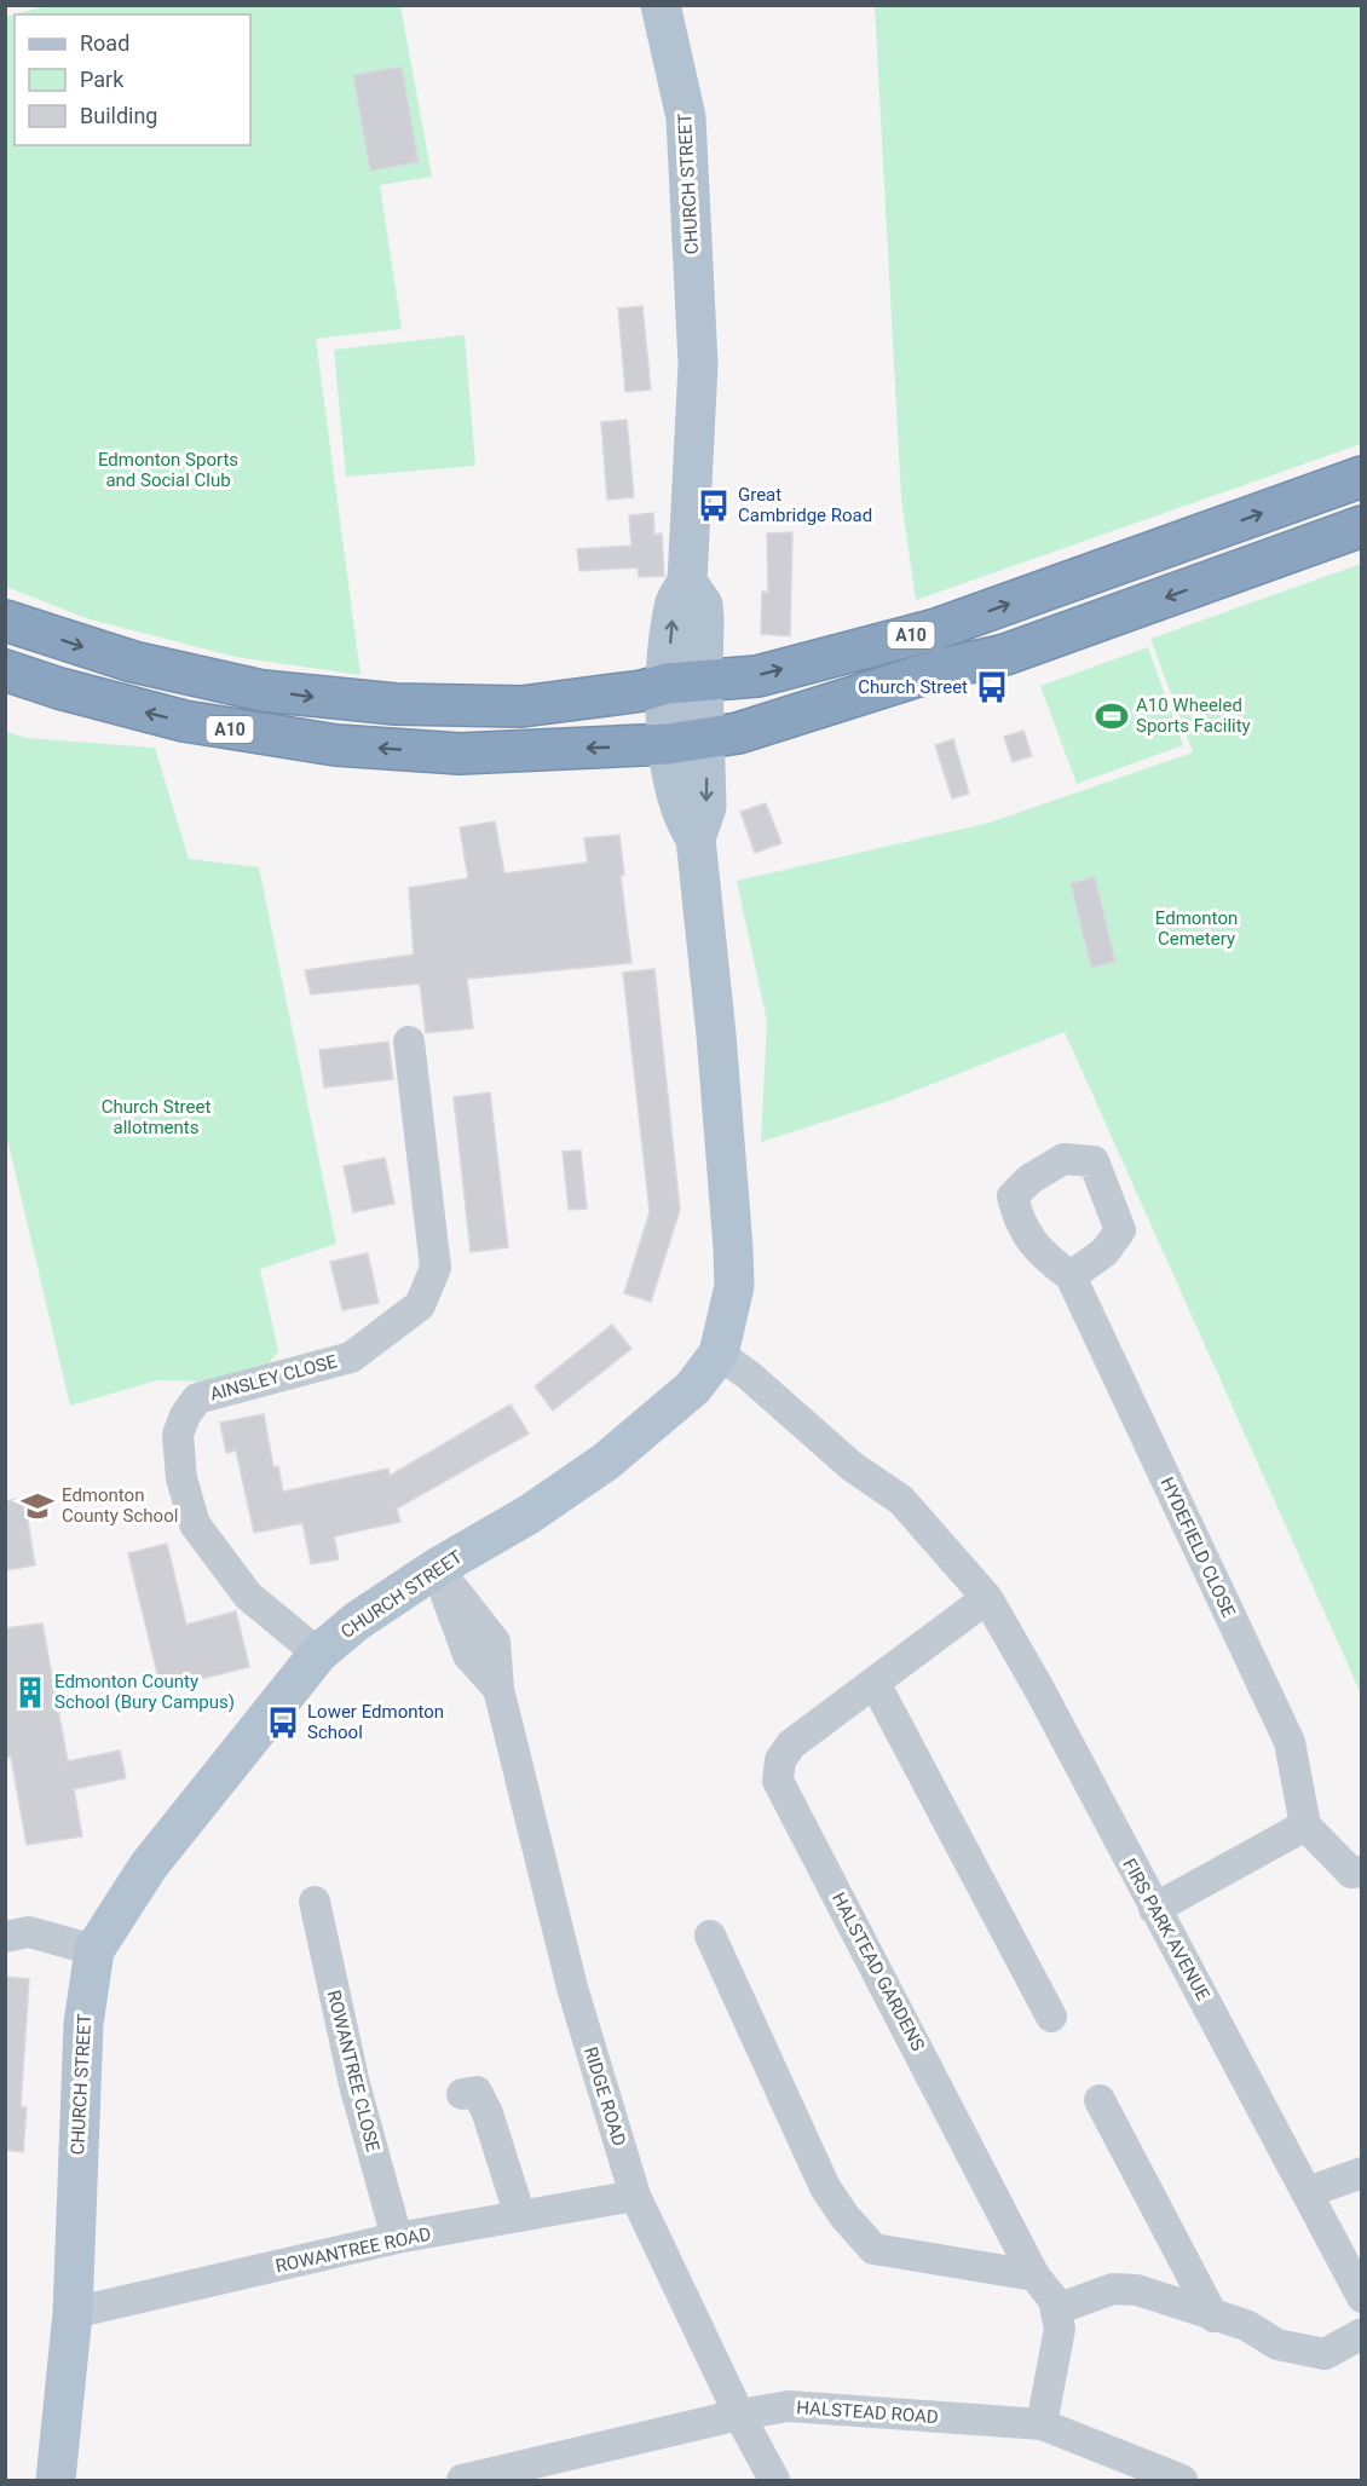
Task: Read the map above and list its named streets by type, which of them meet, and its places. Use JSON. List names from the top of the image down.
{
  "streets": {
    "highway": ["A10"],
    "main road": ["CHURCH STREET"],
    "street": [
      "AINSLEY CLOSE",
      "HYDEFIELD CLOSE",
      "FIRS PARK AVENUE",
      "HALSTEAD GARDENS",
      "ROWANTREE CLOSE",
      "RIDGE ROAD",
      "ROWANTREE ROAD",
      "HALSTEAD ROAD"
    ]
  },
  "crossings": [
    ["CHURCH STREET", "A10"],
    ["CHURCH STREET", "AINSLEY CLOSE"],
    ["CHURCH STREET", "FIRS PARK AVENUE"],
    ["CHURCH STREET", "RIDGE ROAD"],
    ["CHURCH STREET", "ROWANTREE ROAD"],
    ["FIRS PARK AVENUE", "HALSTEAD GARDENS"],
    ["ROWANTREE CLOSE", "ROWANTREE ROAD"],
    ["RIDGE ROAD", "ROWANTREE ROAD"],
    ["RIDGE ROAD", "HALSTEAD ROAD"]
  ],
  "parks": ["Edmonton Sports and Social Club", "Edmonton Cemetery", "Church Street allotments"],
  "places": {
    "bus stop": ["Great Cambridge Road", "Church Street", "Lower Edmonton School"],
    "sports": ["A10 Wheeled Sports Facility"],
    "school or university": ["Edmonton County School"],
    "building": ["Edmonton County School (Bury Campus)"]
  },
  "legend": ["Road", "Park", "Building"]
}
